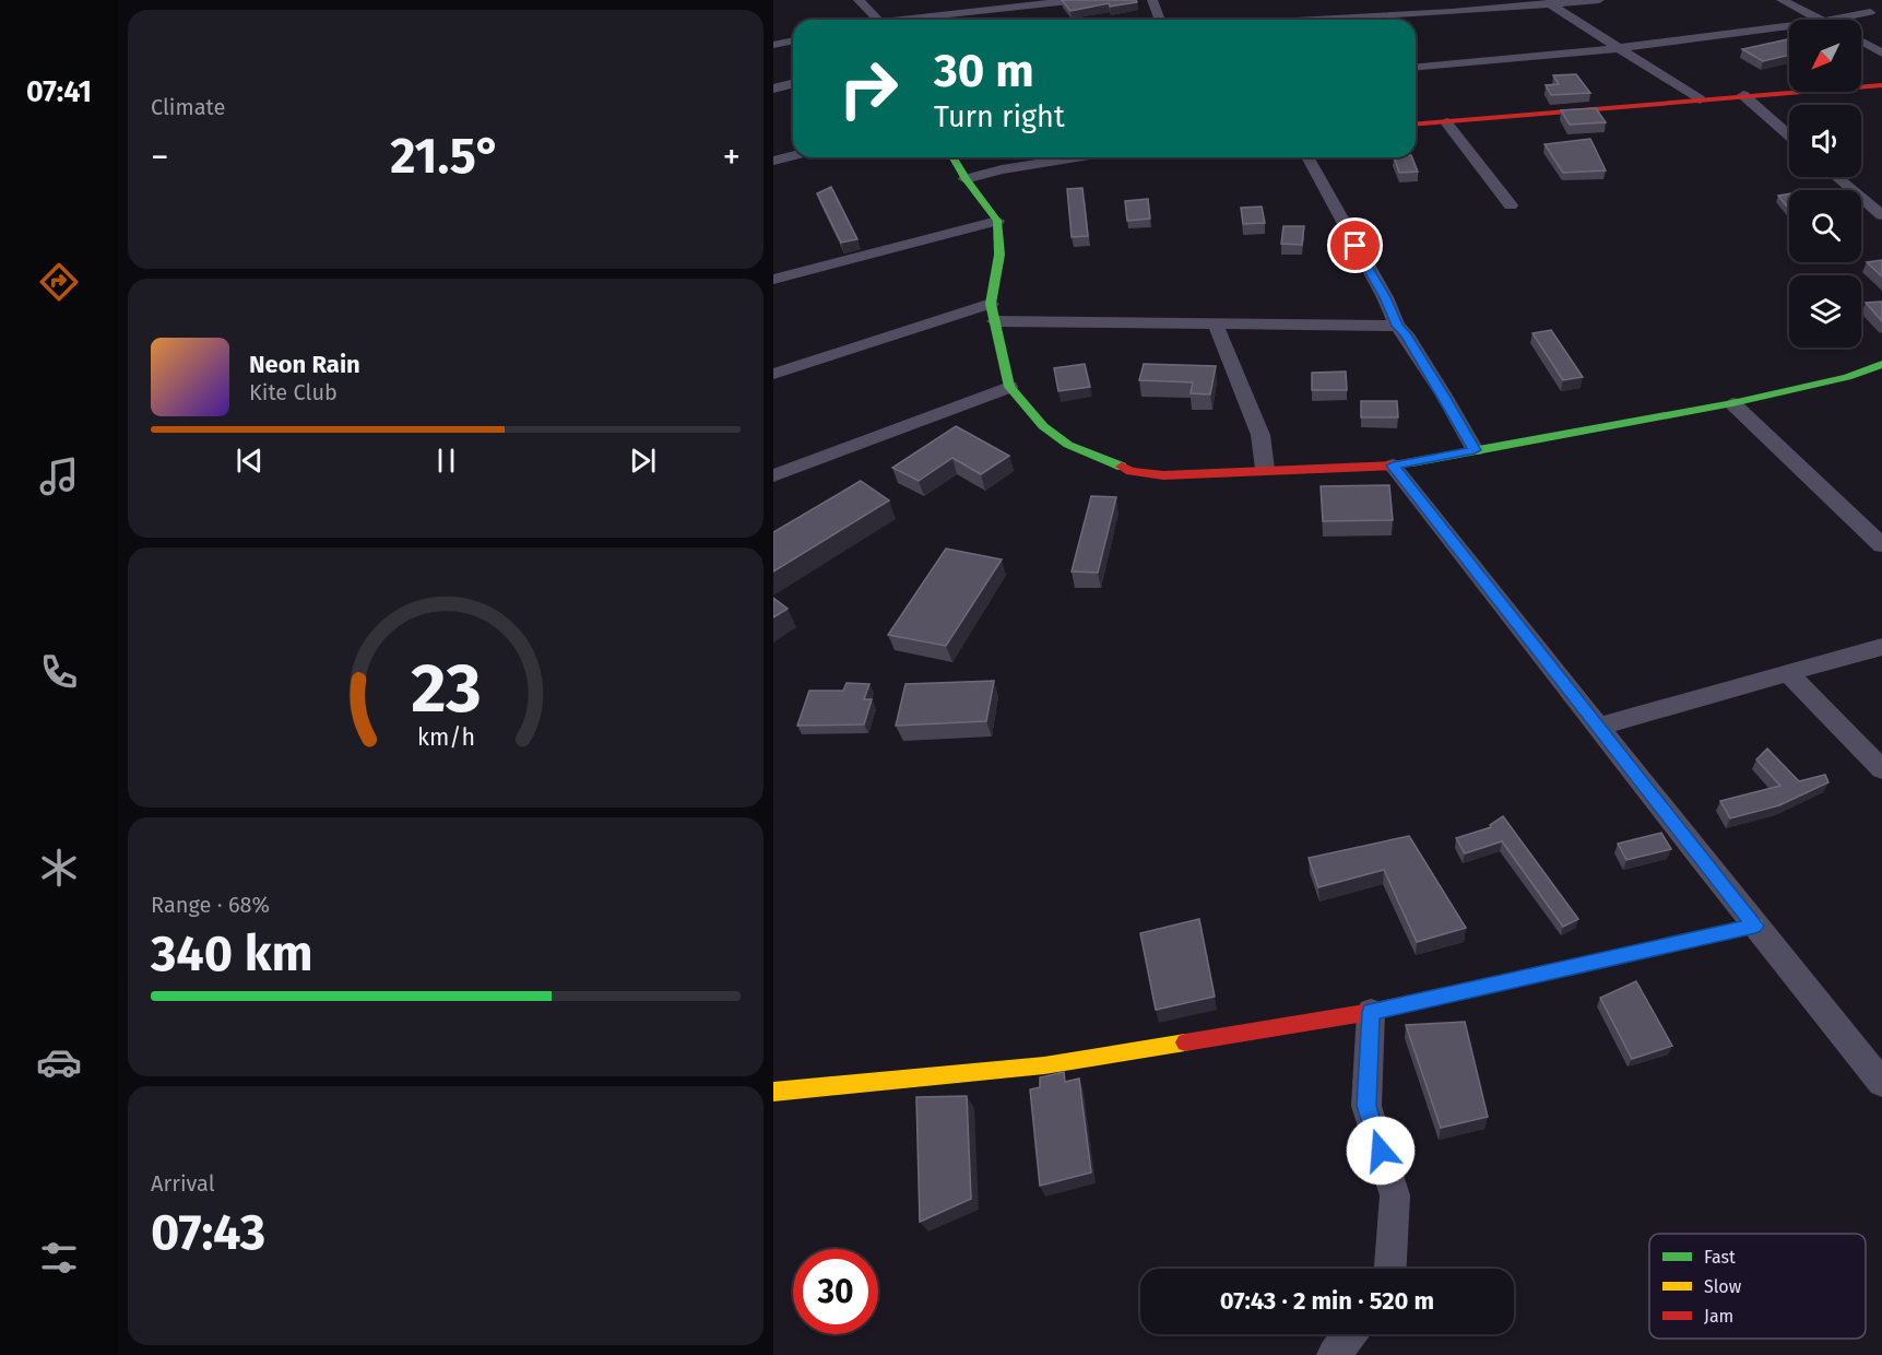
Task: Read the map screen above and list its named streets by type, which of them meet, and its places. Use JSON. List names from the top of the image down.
{
  "legend": ["Fast", "Slow", "Jam"],
  "north": "bottom left",
  "page": {
    "tabs": "07:41",
    "tile": [
      "Climate",
      ["Range · 68%", "340 km"],
      ["Arrival", "07:43"]
    ],
    "turn": ["30 m", "Turn right"],
    "heat": ["−", "21.5°", "+"],
    "song": ["Neon Rain", "Kite Club"],
    "limit": "30",
    "trip": "07:43 · 2 min · 520 m",
    "gauge": ["23", "km/h"]
  }
}
